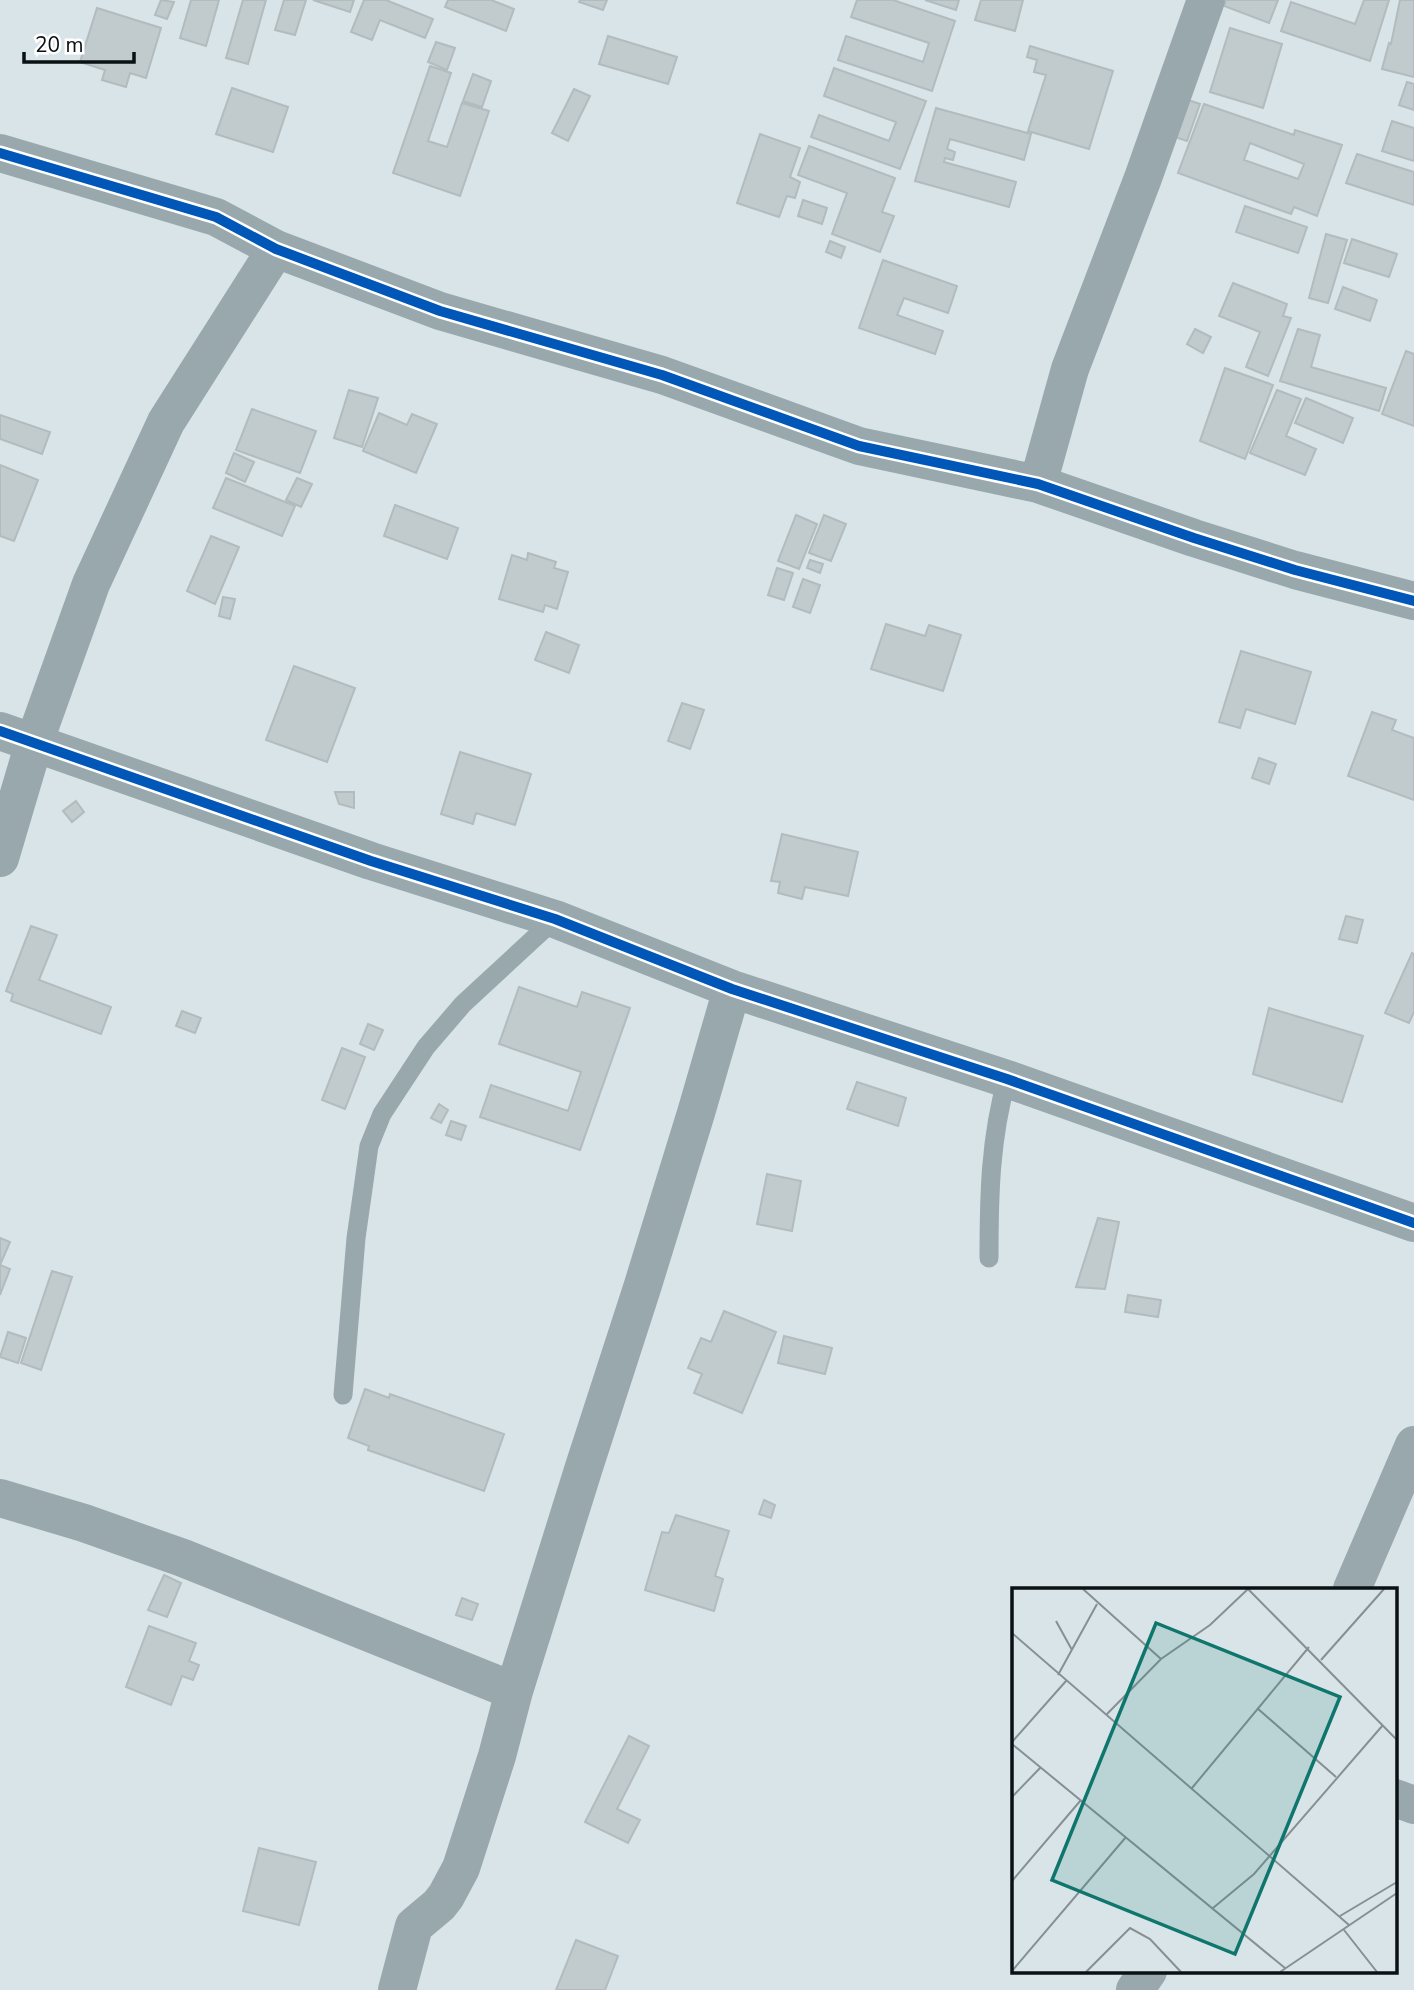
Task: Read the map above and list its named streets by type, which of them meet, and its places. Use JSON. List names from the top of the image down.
{
  "scale_bar": "20 m"
}
